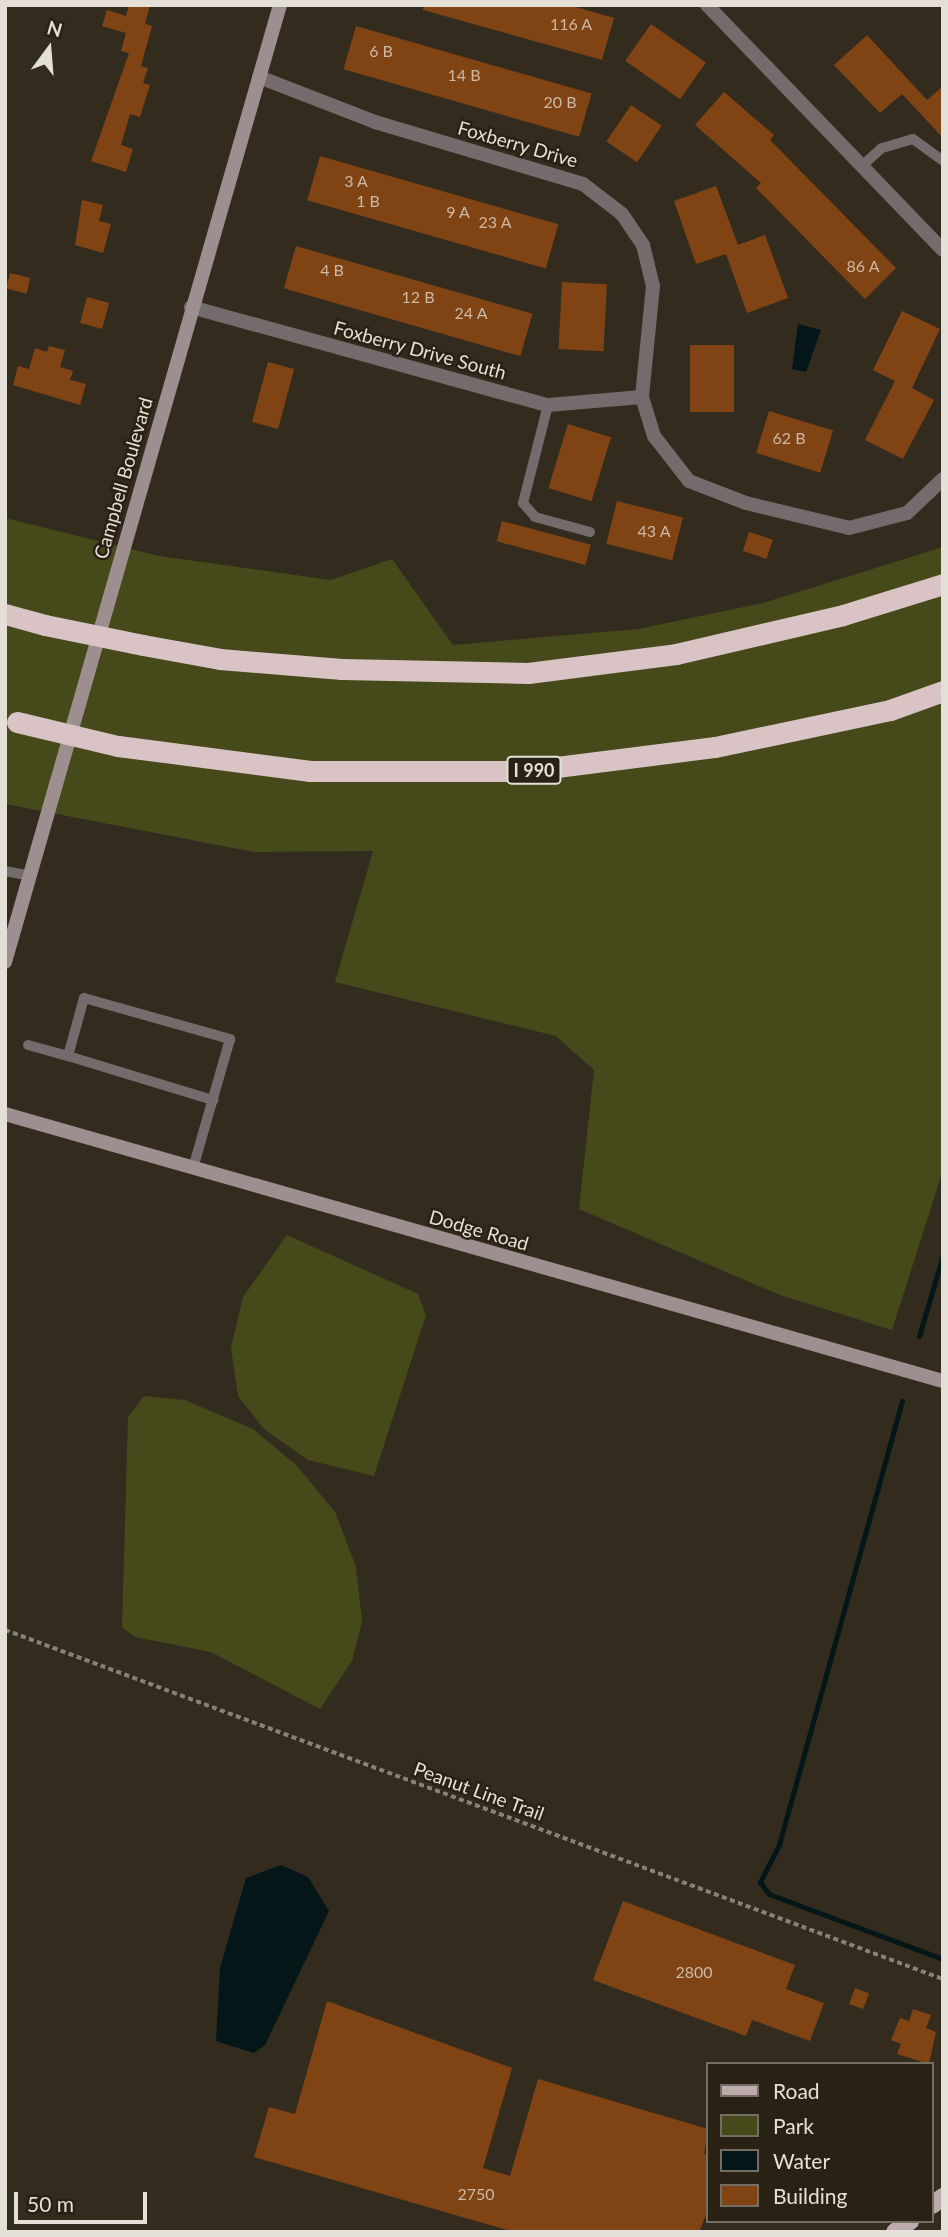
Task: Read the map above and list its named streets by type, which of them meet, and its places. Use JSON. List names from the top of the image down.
{
  "streets": {
    "highway": ["I 990"],
    "main road": ["Campbell Boulevard", "Dodge Road"],
    "street": ["Foxberry Drive", "Foxberry Drive South"],
    "path": ["Peanut Line Trail"]
  },
  "crossings": [
    ["Foxberry Drive", "Foxberry Drive South"],
    ["Foxberry Drive", "Campbell Boulevard"],
    ["Foxberry Drive South", "Campbell Boulevard"]
  ],
  "house_numbers": [
    "116 A",
    "6 B",
    "14 B",
    "20 B",
    "3 A",
    "1 B",
    "9 A",
    "23 A",
    "86 A",
    "4 B",
    "12 B",
    "24 A",
    "62 B",
    "43 A",
    "2800",
    "2750"
  ],
  "legend": [
    "Road",
    "Park",
    "Water",
    "Building"
  ],
  "scale_bar": "50 m",
  "north": "top"
}
